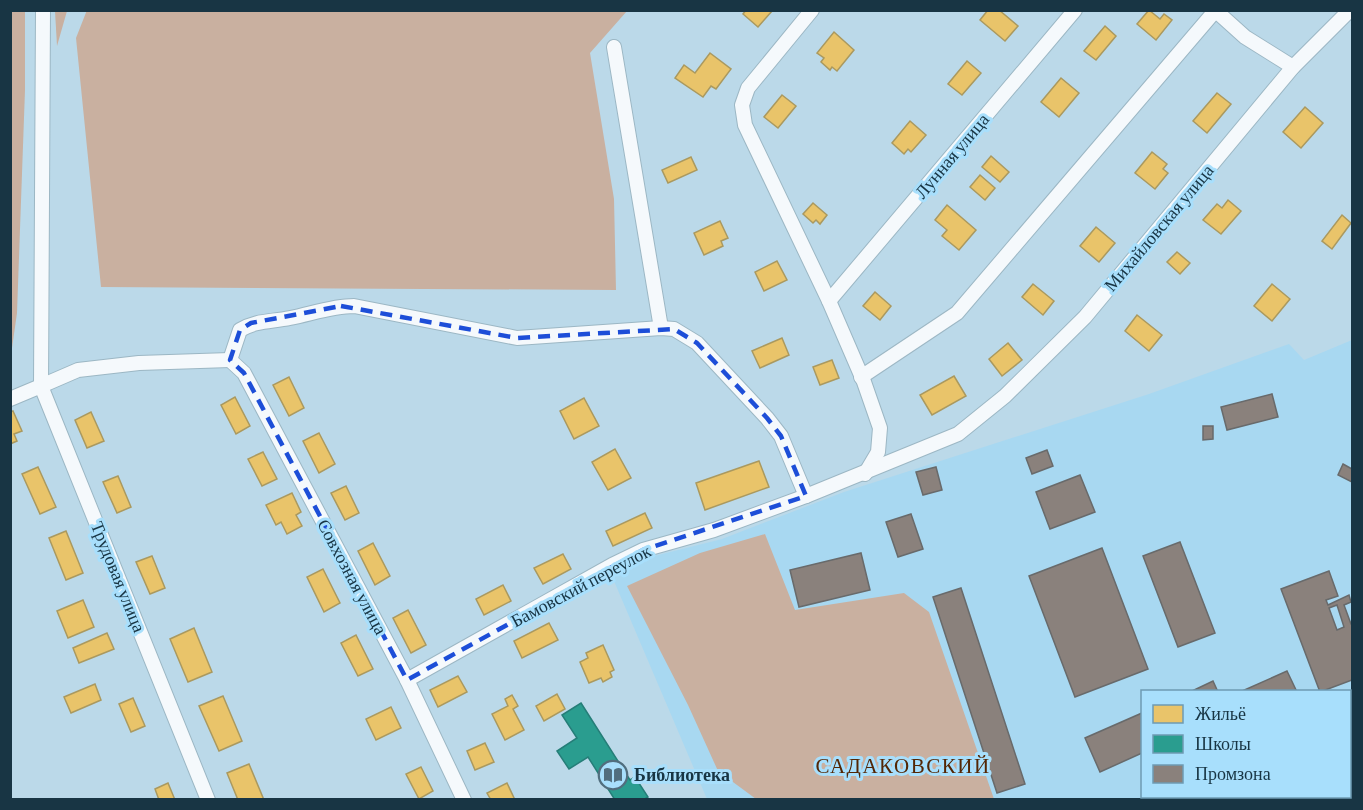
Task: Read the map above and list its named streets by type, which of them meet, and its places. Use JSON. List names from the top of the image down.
{
  "streets": {
    "street": [
      "Лунная улица",
      "Михайловская улица",
      "Трудовая улица",
      "Совхозная улица",
      "Бамовский переулок"
    ]
  },
  "crossings": [
    ["Михайловская улица", "Бамовский переулок"],
    ["Совхозная улица", "Бамовский переулок"]
  ],
  "districts": ["САДАКОВСКИЙ"],
  "places": {
    "library": ["Библиотека"]
  },
  "legend": ["Жильё", "Школы", "Промзона"]
}
